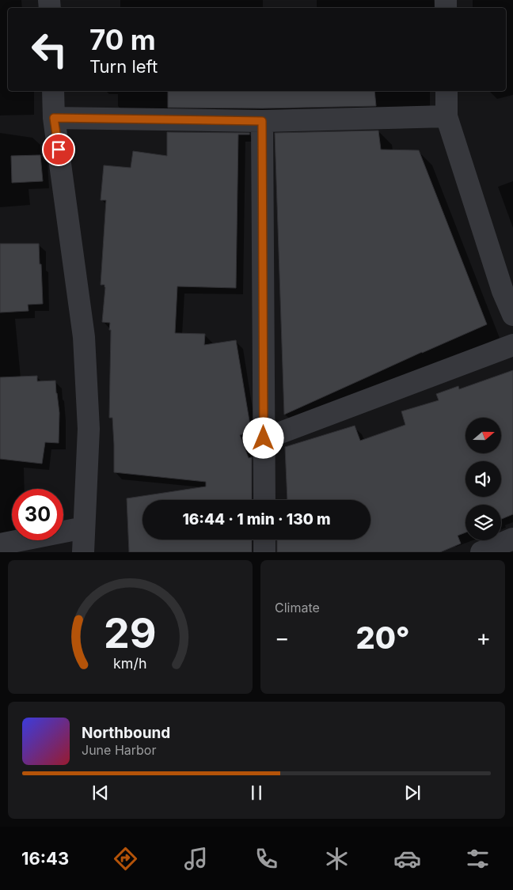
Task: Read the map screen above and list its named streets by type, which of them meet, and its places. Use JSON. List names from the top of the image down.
{
  "north": "right",
  "page": {
    "turn": ["70 m", "Turn left"],
    "limit": "30",
    "trip": "16:44 · 1 min · 130 m",
    "tile": "Climate",
    "heat": ["−", "20°", "+"],
    "song": ["Northbound", "June Harbor"],
    "tabs": "16:43",
    "gauge": ["29", "km/h"]
  }
}
